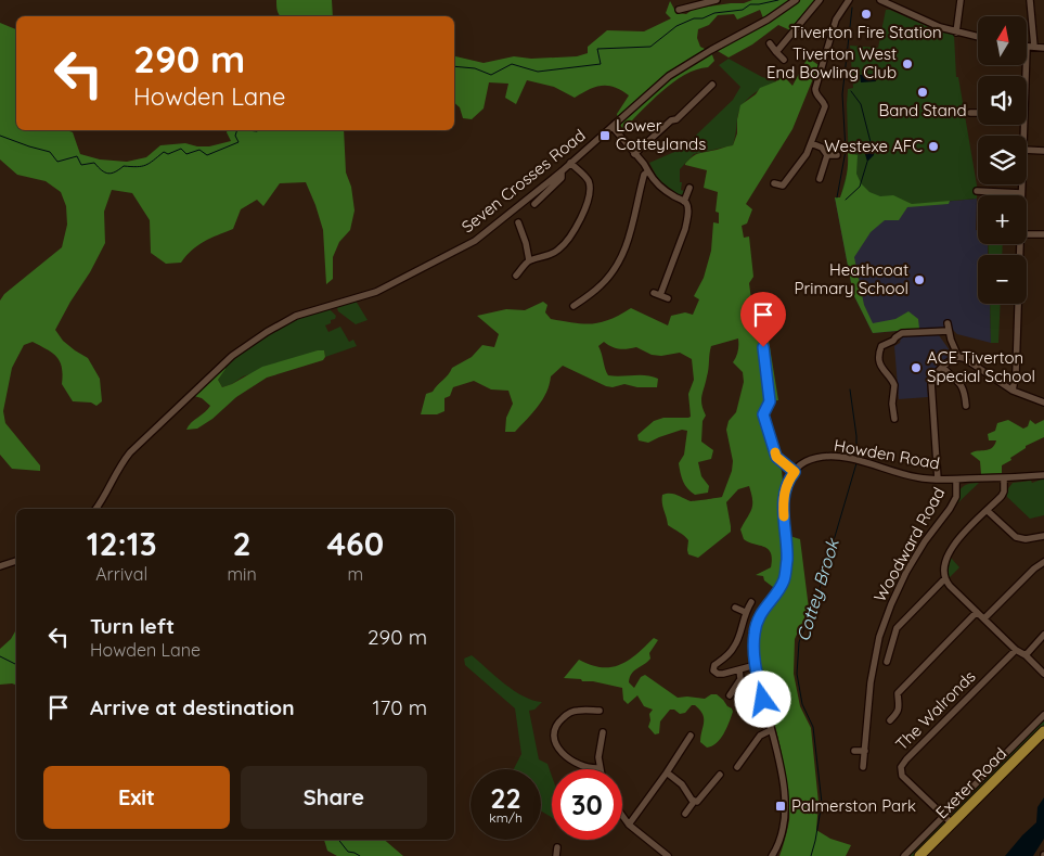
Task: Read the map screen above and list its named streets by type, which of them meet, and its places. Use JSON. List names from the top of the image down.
{
  "streets": {
    "main road": ["Exeter Road"],
    "street": [
      "Seven Crosses Road",
      "Howden Road",
      "Woodward Road",
      "The Walronds"
    ]
  },
  "crossings": [
    ["Howden Road", "Woodward Road"],
    ["The Walronds", "Exeter Road"]
  ],
  "water": ["Cottey Brook"],
  "places": {
    "other": [
      "Tiverton Fire Station",
      "Tiverton West End Bowling Club",
      "Band Stand",
      "Westexe AFC",
      "Heathcoat Primary School",
      "ACE Tiverton Special School"
    ],
    "transit": ["Lower Cotteylands", "Palmerston Park"]
  },
  "north": "top",
  "page": {
    "map_buttons": ["+", "−"],
    "turn": ["290 m", "Howden Lane"],
    "eta": [
      "12:13",
      "Arrival",
      "2",
      "min",
      "460",
      "m"
    ],
    "list": [
      {
        "name": "Turn left",
        "note": "Howden Lane",
        "value": "290 m"
      },
      {
        "name": "Arrive at destination",
        "value": "170 m"
      }
    ],
    "buttons": ["Exit", "Share"],
    "speed": "22 km/h",
    "limit": "30"
  }
}
